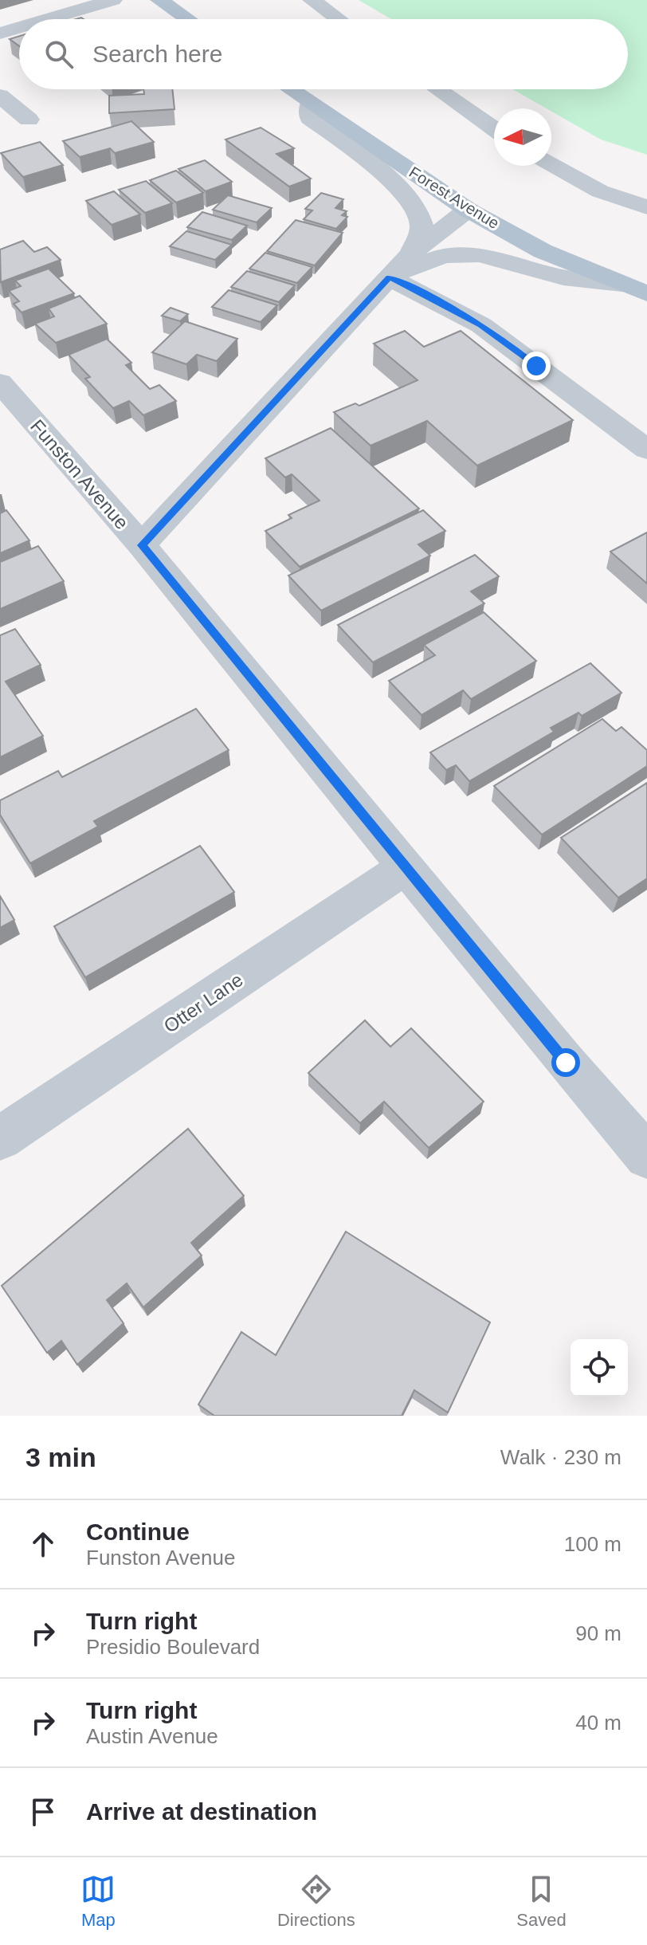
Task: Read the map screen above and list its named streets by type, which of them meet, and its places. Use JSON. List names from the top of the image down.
{
  "streets": {
    "main road": ["Forest Avenue"],
    "street": ["Funston Avenue", "Otter Lane"]
  },
  "crossings": [
    ["Funston Avenue", "Otter Lane"]
  ],
  "north": "left",
  "page": {
    "search": "Search here",
    "heading": ["3 min", "Walk · 230 m"],
    "list": [
      ["Continue", "Funston Avenue", "100 m"],
      ["Turn right", "Presidio Boulevard", "90 m"],
      ["Turn right", "Austin Avenue", "40 m"],
      "Arrive at destination"
    ],
    "nav": ["Map", "Directions", "Saved"]
  }
}
